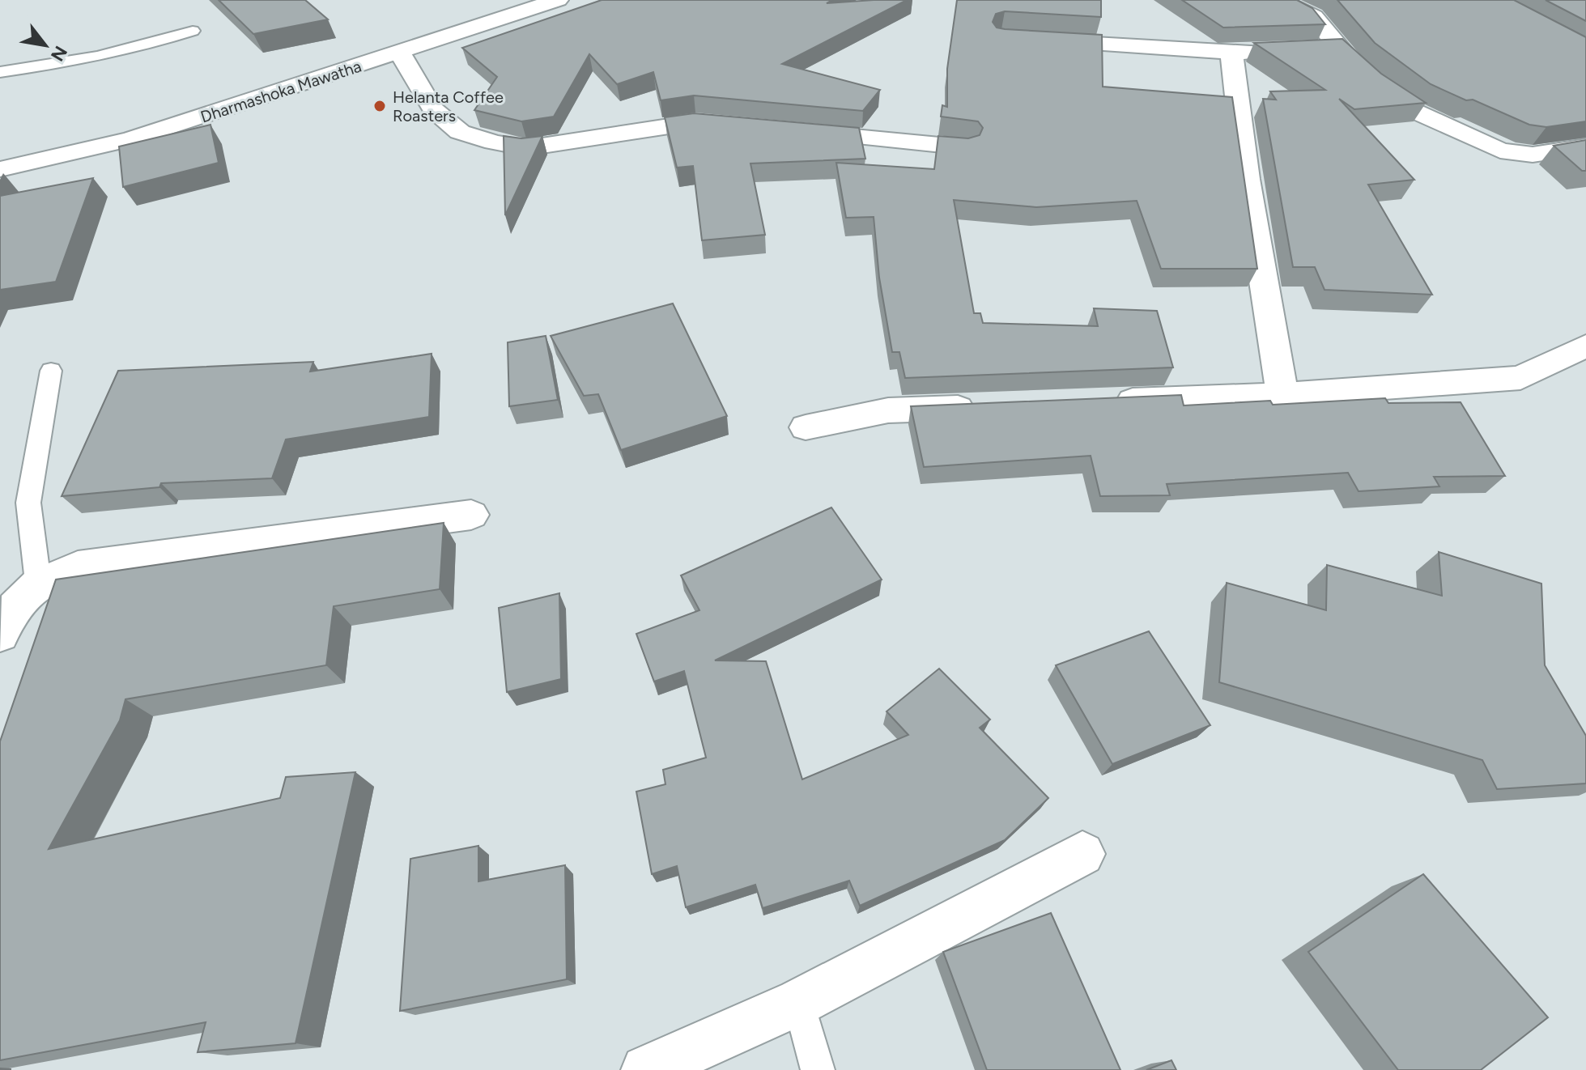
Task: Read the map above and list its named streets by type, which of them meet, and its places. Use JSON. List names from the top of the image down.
{
  "streets": {
    "street": ["Dharmashoka Mawatha"]
  },
  "places": ["Helanta Coffee Roasters"],
  "north": "bottom right"
}
